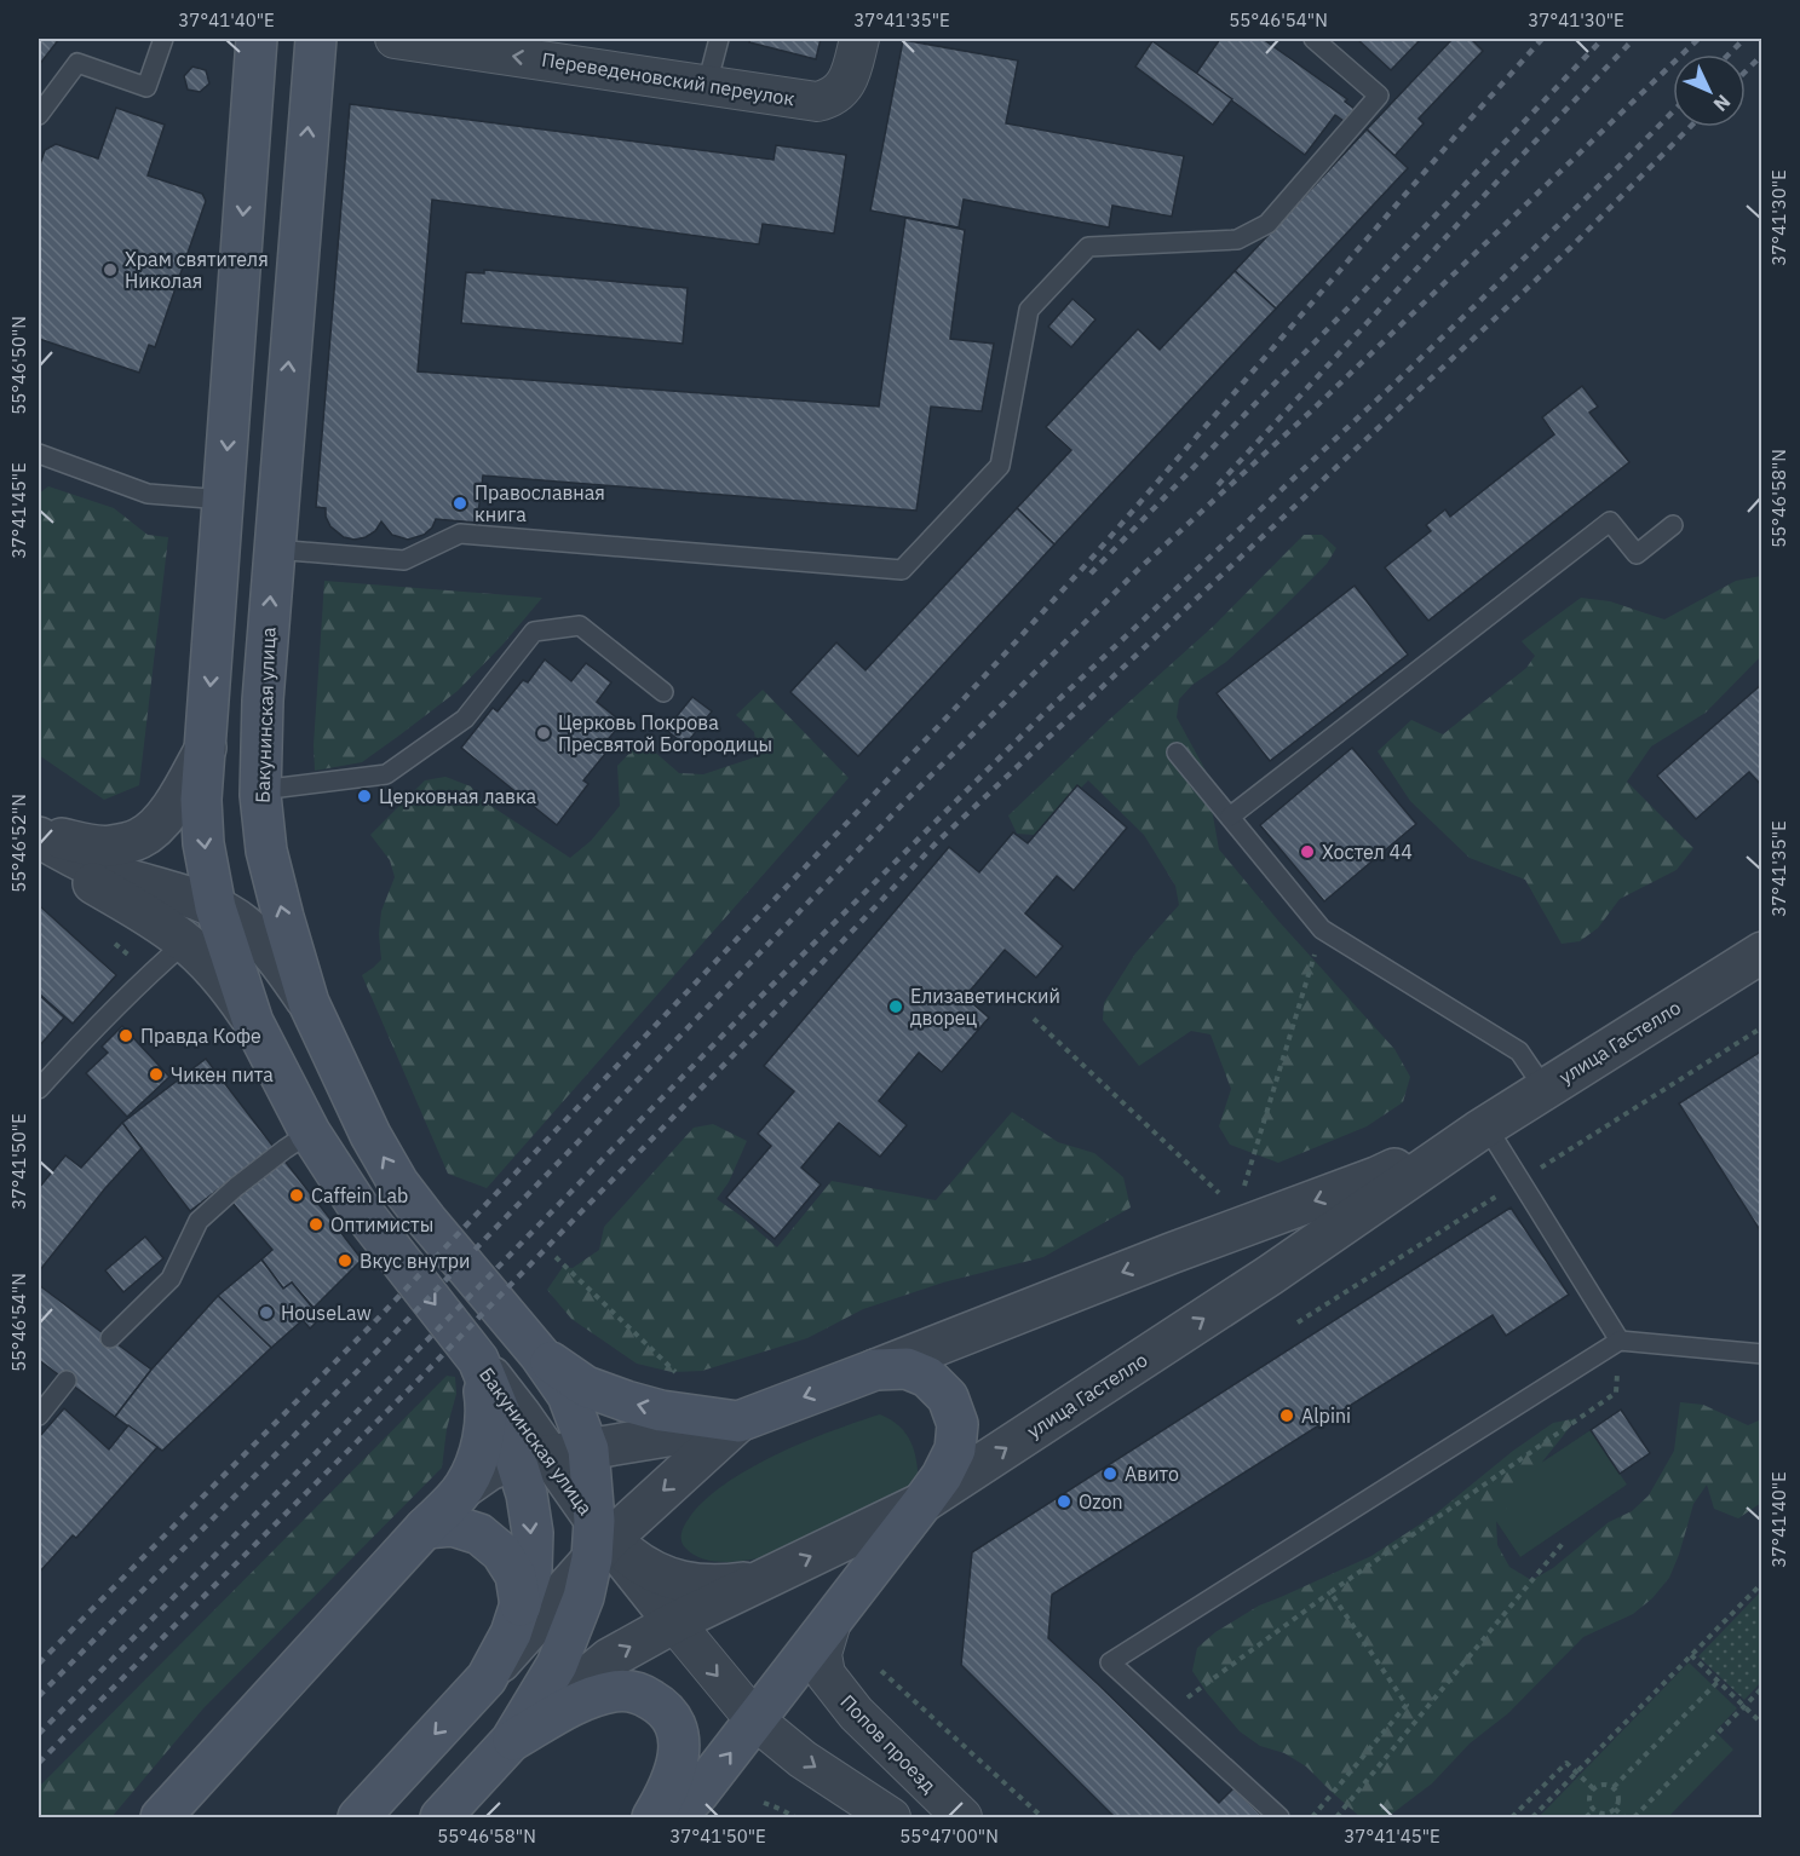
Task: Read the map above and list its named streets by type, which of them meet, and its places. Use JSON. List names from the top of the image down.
{
  "streets": {
    "main road": ["Бакунинская улица", "улица Гастелло"],
    "street": ["Переведеновский переулок", "Попов проезд"]
  },
  "crossings": [
    ["Бакунинская улица", "улица Гастелло"]
  ],
  "one_way": ["Переведеновский переулок"],
  "places": [
    "Храм святителя Николая",
    "Православная книга",
    "Церковь Покрова Пресвятой Богородицы",
    "Церковная лавка",
    "Хостел 44",
    "Елизаветинский дворец",
    "Правда Кофе",
    "Чикен пита",
    "Caffein Lab",
    "Оптимисты",
    "Вкус внутри",
    "HouseLaw",
    "Alpini",
    "Авито",
    "Ozon"
  ],
  "north": "bottom right",
  "coordinates": [
    "37°41'40\"E",
    "37°41'35\"E",
    "55°46'54\"N",
    "37°41'30\"E",
    "55°46'50\"N",
    "55°46'58\"N",
    "37°41'45\"E",
    "55°46'52\"N",
    "37°41'50\"E",
    "55°47'00\"N"
  ]
}
